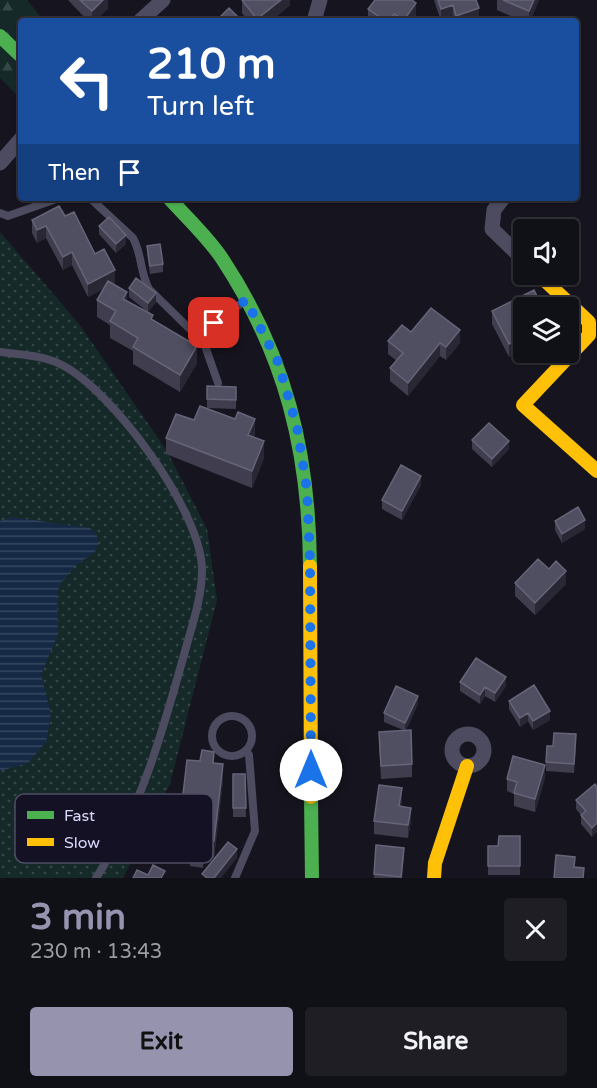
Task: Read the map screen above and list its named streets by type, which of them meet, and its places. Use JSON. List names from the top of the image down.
{
  "legend": ["Fast", "Slow"],
  "page": {
    "turn": ["210 m", "Turn left"],
    "then": "Then",
    "heading": ["3 min", "230 m · 13:43"],
    "buttons": ["Exit", "Share"]
  }
}
